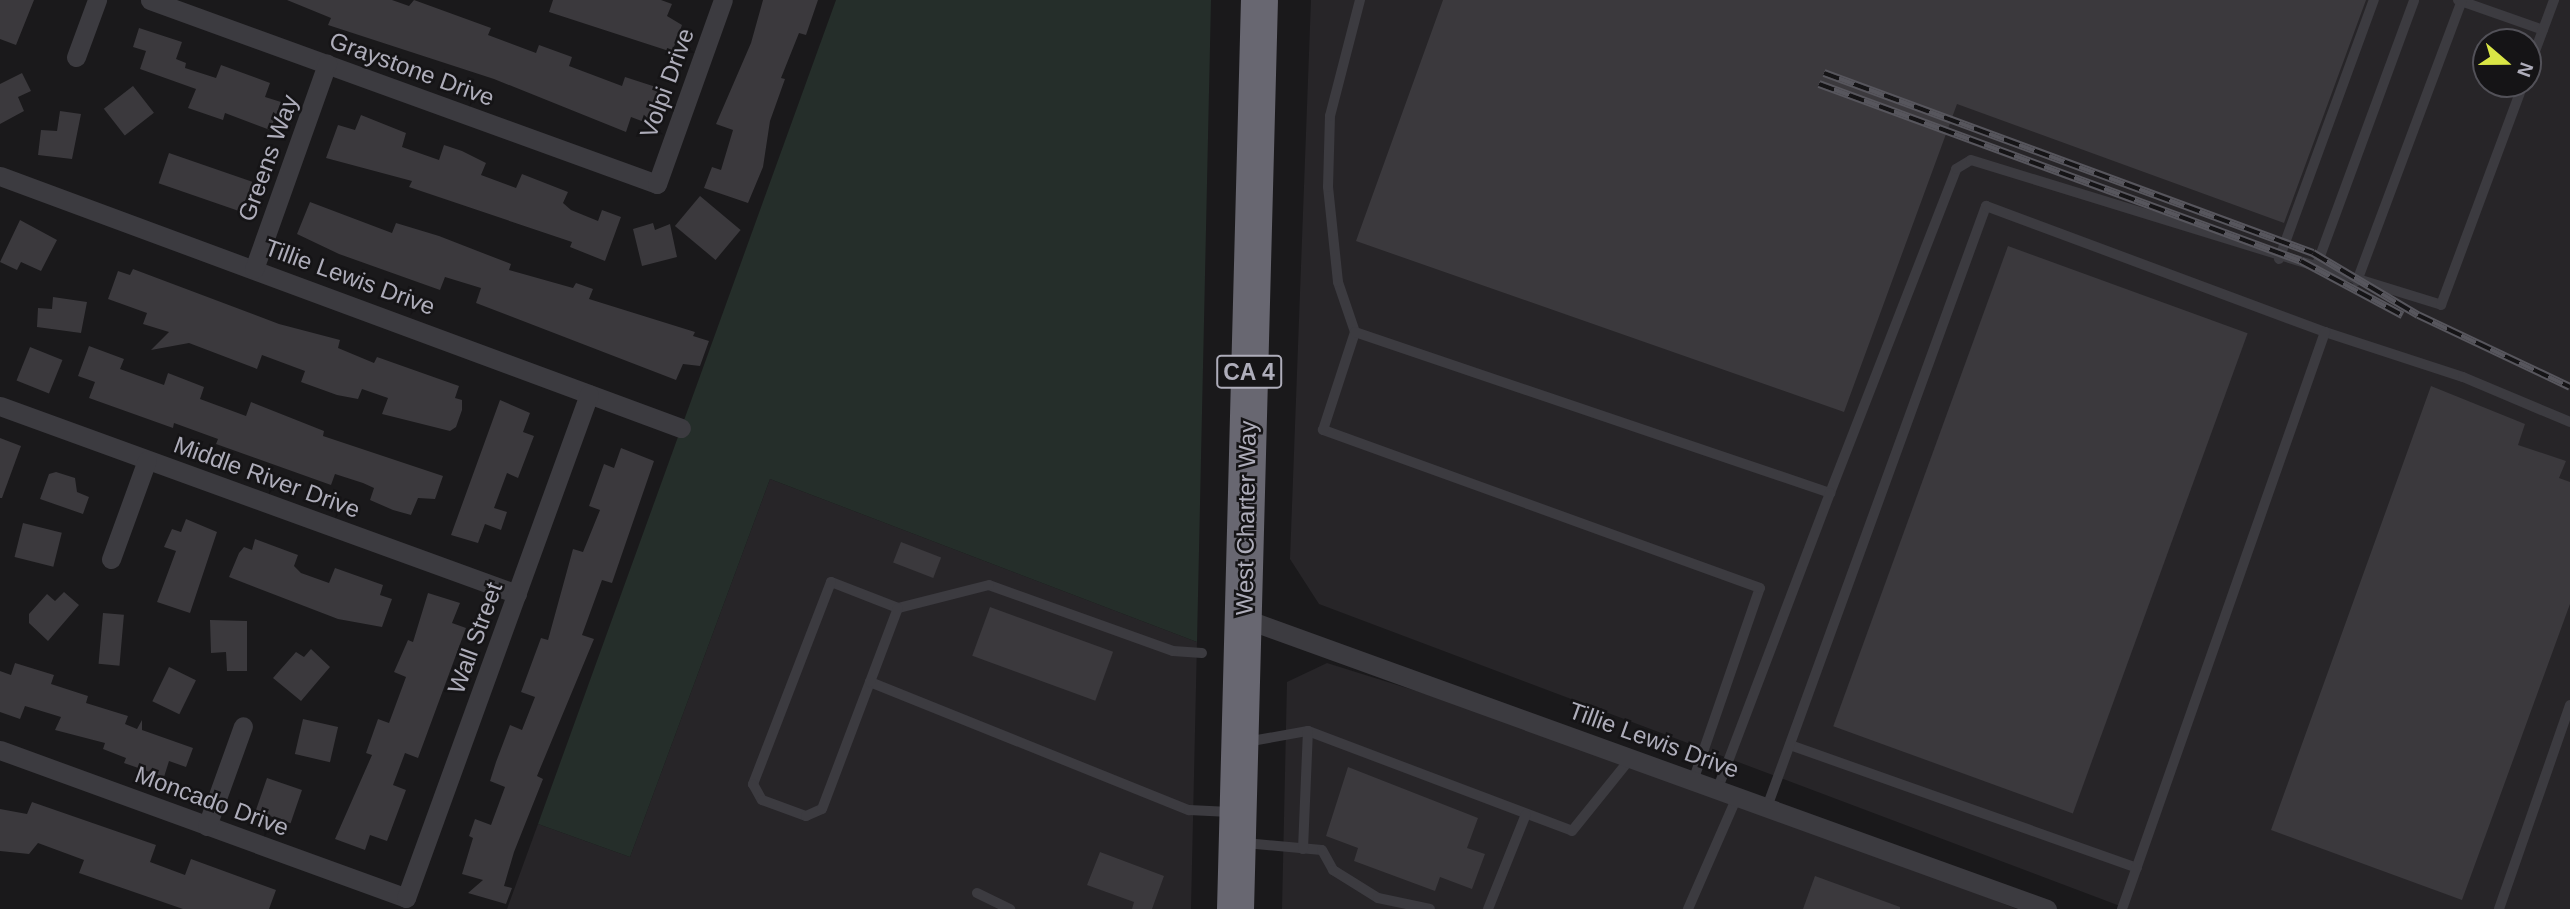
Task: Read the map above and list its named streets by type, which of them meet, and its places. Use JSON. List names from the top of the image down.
{
  "streets": {
    "highway": ["CA 4", "West Charter Way"],
    "street": [
      "Graystone Drive",
      "Volpi Drive",
      "Greens Way",
      "Tillie Lewis Drive",
      "Middle River Drive",
      "Wall Street",
      "Moncado Drive"
    ]
  },
  "crossings": [
    ["Graystone Drive", "Volpi Drive"],
    ["Graystone Drive", "Greens Way"],
    ["Greens Way", "Tillie Lewis Drive"],
    ["Tillie Lewis Drive", "West Charter Way"],
    ["Tillie Lewis Drive", "Wall Street"],
    ["Middle River Drive", "Wall Street"],
    ["Wall Street", "Moncado Drive"]
  ],
  "north": "right"
}
